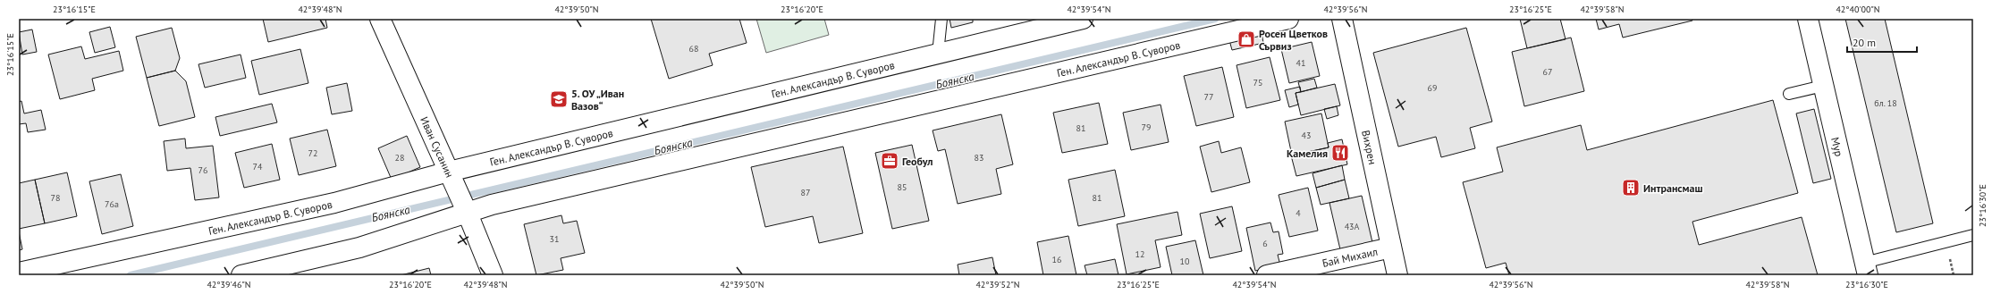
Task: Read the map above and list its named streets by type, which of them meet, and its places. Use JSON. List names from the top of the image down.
{
  "streets": {
    "street": [
      "Ген. Александър В. Суворов",
      "Иван Сусанин",
      "Вихрен",
      "Мур",
      "Бай Михаил"
    ]
  },
  "crossings": [
    ["Ген. Александър В. Суворов", "Иван Сусанин"],
    ["Вихрен", "Бай Михаил"]
  ],
  "water": ["Боянска"],
  "places": {
    "shop": ["Росен Цветков Сървиз"],
    "school or university": ["5. ОУ „Иван Вазов“"],
    "restaurant": ["Камелия"],
    "office": ["Геобул"],
    "building": ["Интрансмаш"]
  },
  "house_numbers": [
    "68",
    "41",
    "67",
    "75",
    "69",
    "77",
    "бл. 18",
    "79",
    "81",
    "43",
    "72",
    "28",
    "83",
    "74",
    "76",
    "85",
    "87",
    "78",
    "81",
    "76a",
    "4",
    "43А",
    "31",
    "6",
    "12",
    "16",
    "10"
  ],
  "scale_bar": "20 m",
  "coordinates": [
    "23°16'15\"E",
    "42°39'48\"N",
    "42°39'50\"N",
    "23°16'20\"E",
    "42°39'54\"N",
    "42°39'56\"N",
    "23°16'25\"E",
    "42°39'58\"N",
    "42°40'00\"N",
    "23°16'30\"E",
    "42°39'46\"N",
    "42°39'52\"N"
  ]
}
